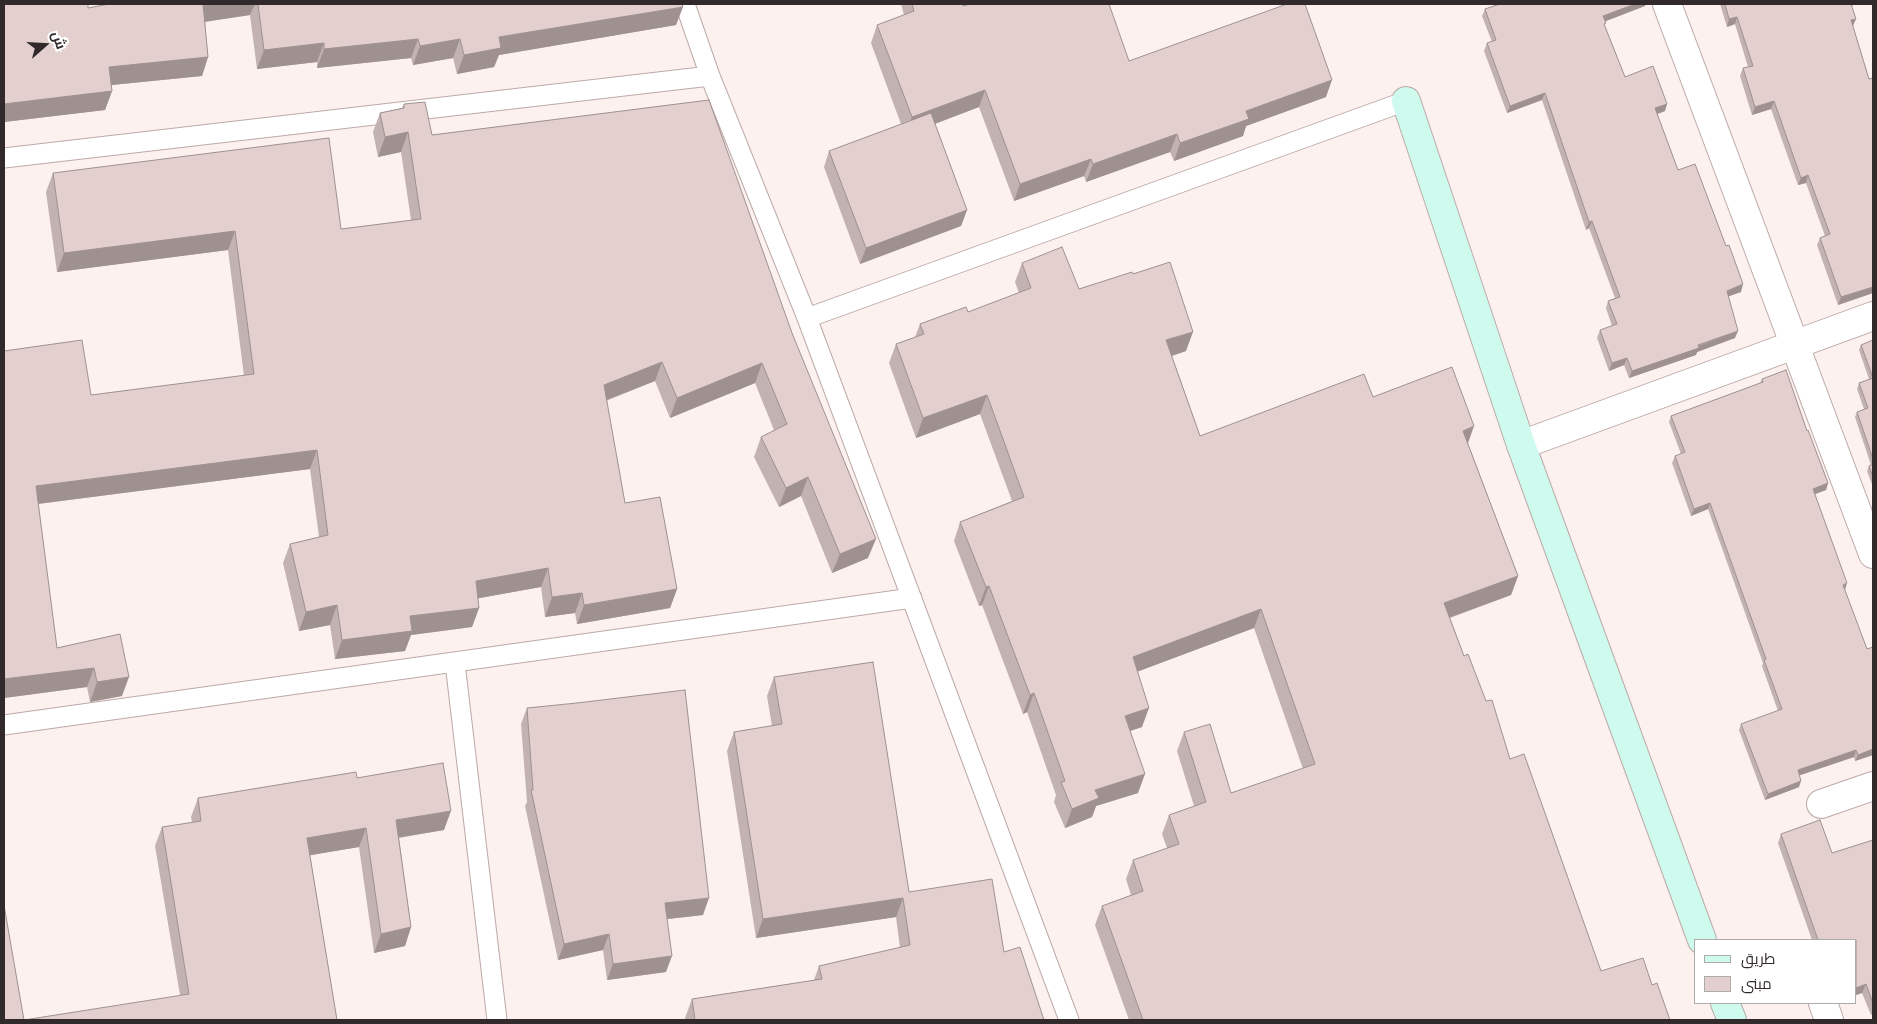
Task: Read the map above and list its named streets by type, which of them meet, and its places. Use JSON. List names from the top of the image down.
{
  "legend": ["طريق", "مبنى"],
  "north": "right"
}
